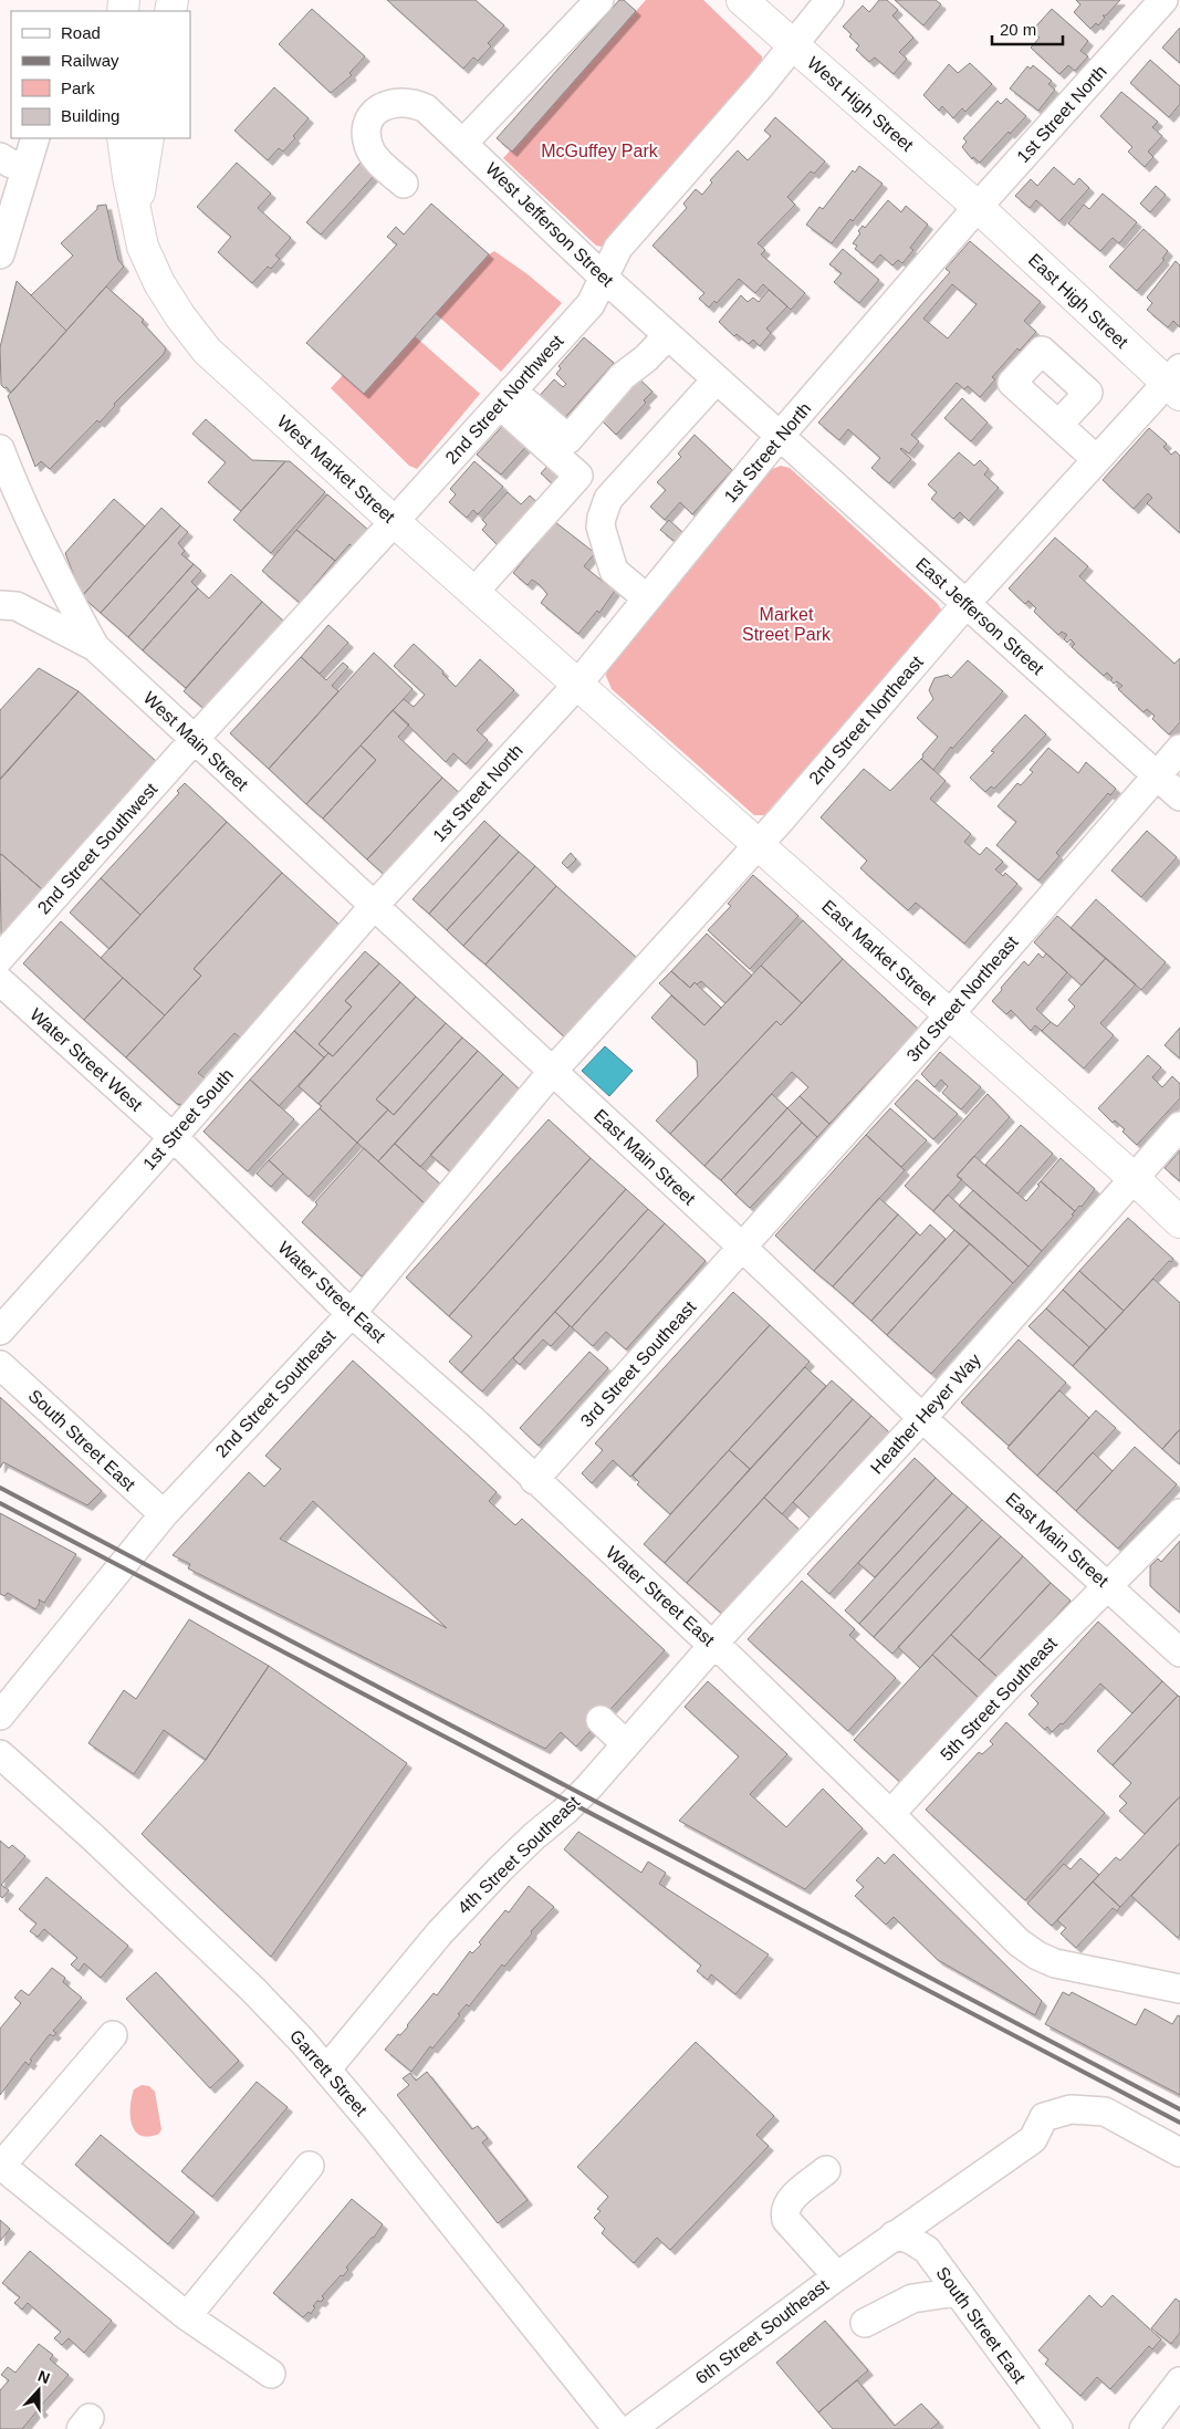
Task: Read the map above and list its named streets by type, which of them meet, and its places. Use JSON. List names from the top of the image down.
{
  "streets": {
    "main road": [
      "West High Street",
      "East High Street",
      "West Market Street",
      "East Market Street"
    ],
    "street": [
      "1st Street North",
      "West Jefferson Street",
      "2nd Street Northwest",
      "East Jefferson Street",
      "2nd Street Northeast",
      "West Main Street",
      "2nd Street Southwest",
      "3rd Street Northeast",
      "Water Street West",
      "1st Street South",
      "East Main Street",
      "Water Street East",
      "3rd Street Southeast",
      "2nd Street Southeast",
      "Heather Heyer Way",
      "South Street East",
      "5th Street Southeast",
      "4th Street Southeast",
      "Garrett Street",
      "6th Street Southeast"
    ]
  },
  "crossings": [
    ["West High Street", "1st Street North"],
    ["West High Street", "East High Street"],
    ["West High Street", "2nd Street Northwest"],
    ["1st Street North", "West Jefferson Street"],
    ["1st Street North", "East High Street"],
    ["1st Street North", "West Market Street"],
    ["1st Street North", "East Jefferson Street"],
    ["1st Street North", "West Main Street"],
    ["1st Street North", "East Market Street"],
    ["1st Street North", "1st Street South"],
    ["1st Street North", "East Main Street"],
    ["West Jefferson Street", "2nd Street Northwest"],
    ["West Jefferson Street", "East Jefferson Street"],
    ["East High Street", "2nd Street Northeast"],
    ["2nd Street Northwest", "West Market Street"],
    ["2nd Street Northwest", "West Main Street"],
    ["2nd Street Northwest", "2nd Street Southwest"],
    ["West Market Street", "East Market Street"],
    ["East Jefferson Street", "2nd Street Northeast"],
    ["East Jefferson Street", "3rd Street Northeast"],
    ["2nd Street Northeast", "East Market Street"],
    ["2nd Street Northeast", "East Main Street"],
    ["2nd Street Northeast", "2nd Street Southeast"],
    ["West Main Street", "2nd Street Southwest"],
    ["West Main Street", "1st Street South"],
    ["West Main Street", "East Main Street"],
    ["East Market Street", "3rd Street Northeast"],
    ["East Market Street", "Heather Heyer Way"],
    ["3rd Street Northeast", "East Main Street"],
    ["3rd Street Northeast", "3rd Street Southeast"],
    ["Water Street West", "1st Street South"],
    ["Water Street West", "Water Street East"],
    ["1st Street South", "East Main Street"],
    ["1st Street South", "Water Street East"],
    ["East Main Street", "3rd Street Southeast"],
    ["East Main Street", "2nd Street Southeast"],
    ["East Main Street", "Heather Heyer Way"],
    ["East Main Street", "5th Street Southeast"],
    ["Water Street East", "3rd Street Southeast"],
    ["Water Street East", "2nd Street Southeast"],
    ["Water Street East", "Heather Heyer Way"],
    ["Water Street East", "5th Street Southeast"],
    ["Water Street East", "4th Street Southeast"],
    ["2nd Street Southeast", "South Street East"],
    ["Heather Heyer Way", "4th Street Southeast"],
    ["South Street East", "6th Street Southeast"],
    ["4th Street Southeast", "Garrett Street"]
  ],
  "parks": ["McGuffey Park", "Market Street Park"],
  "legend": [
    "Road",
    "Railway",
    "Park",
    "Building"
  ],
  "scale_bar": "20 m",
  "north": "top"
}
